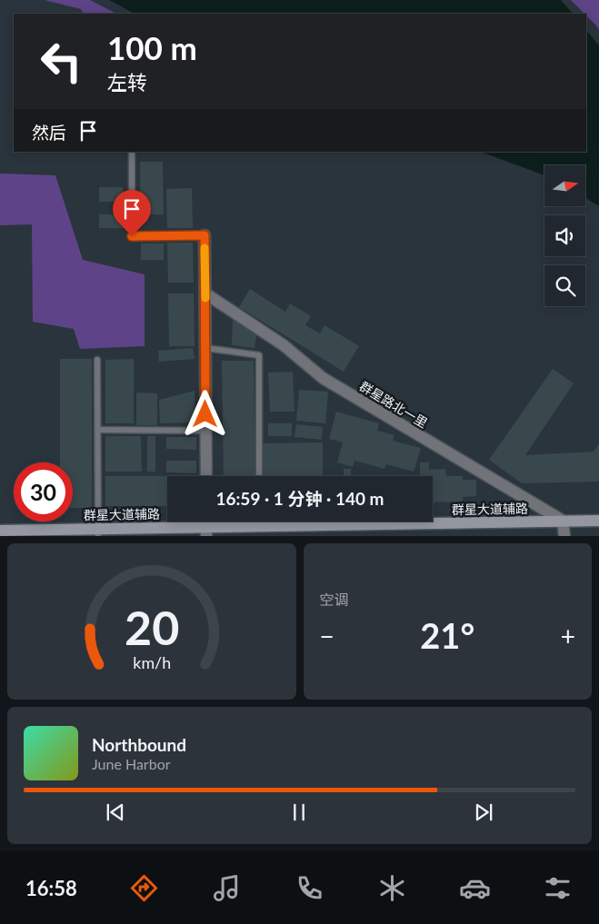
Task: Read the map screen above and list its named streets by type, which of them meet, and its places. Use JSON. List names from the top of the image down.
{
  "streets": {
    "street": ["群星路北一里", "群星大道辅路"]
  },
  "crossings": [
    ["群星路北一里", "群星大道辅路"]
  ],
  "north": "right",
  "page": {
    "turn": ["100 m", "左转"],
    "then": "然后",
    "limit": "30",
    "trip": "16:59 · 1 分钟 · 140 m",
    "tile": "空调",
    "heat": ["−", "21°", "+"],
    "song": ["Northbound", "June Harbor"],
    "tabs": "16:58",
    "gauge": ["20", "km/h"]
  }
}
